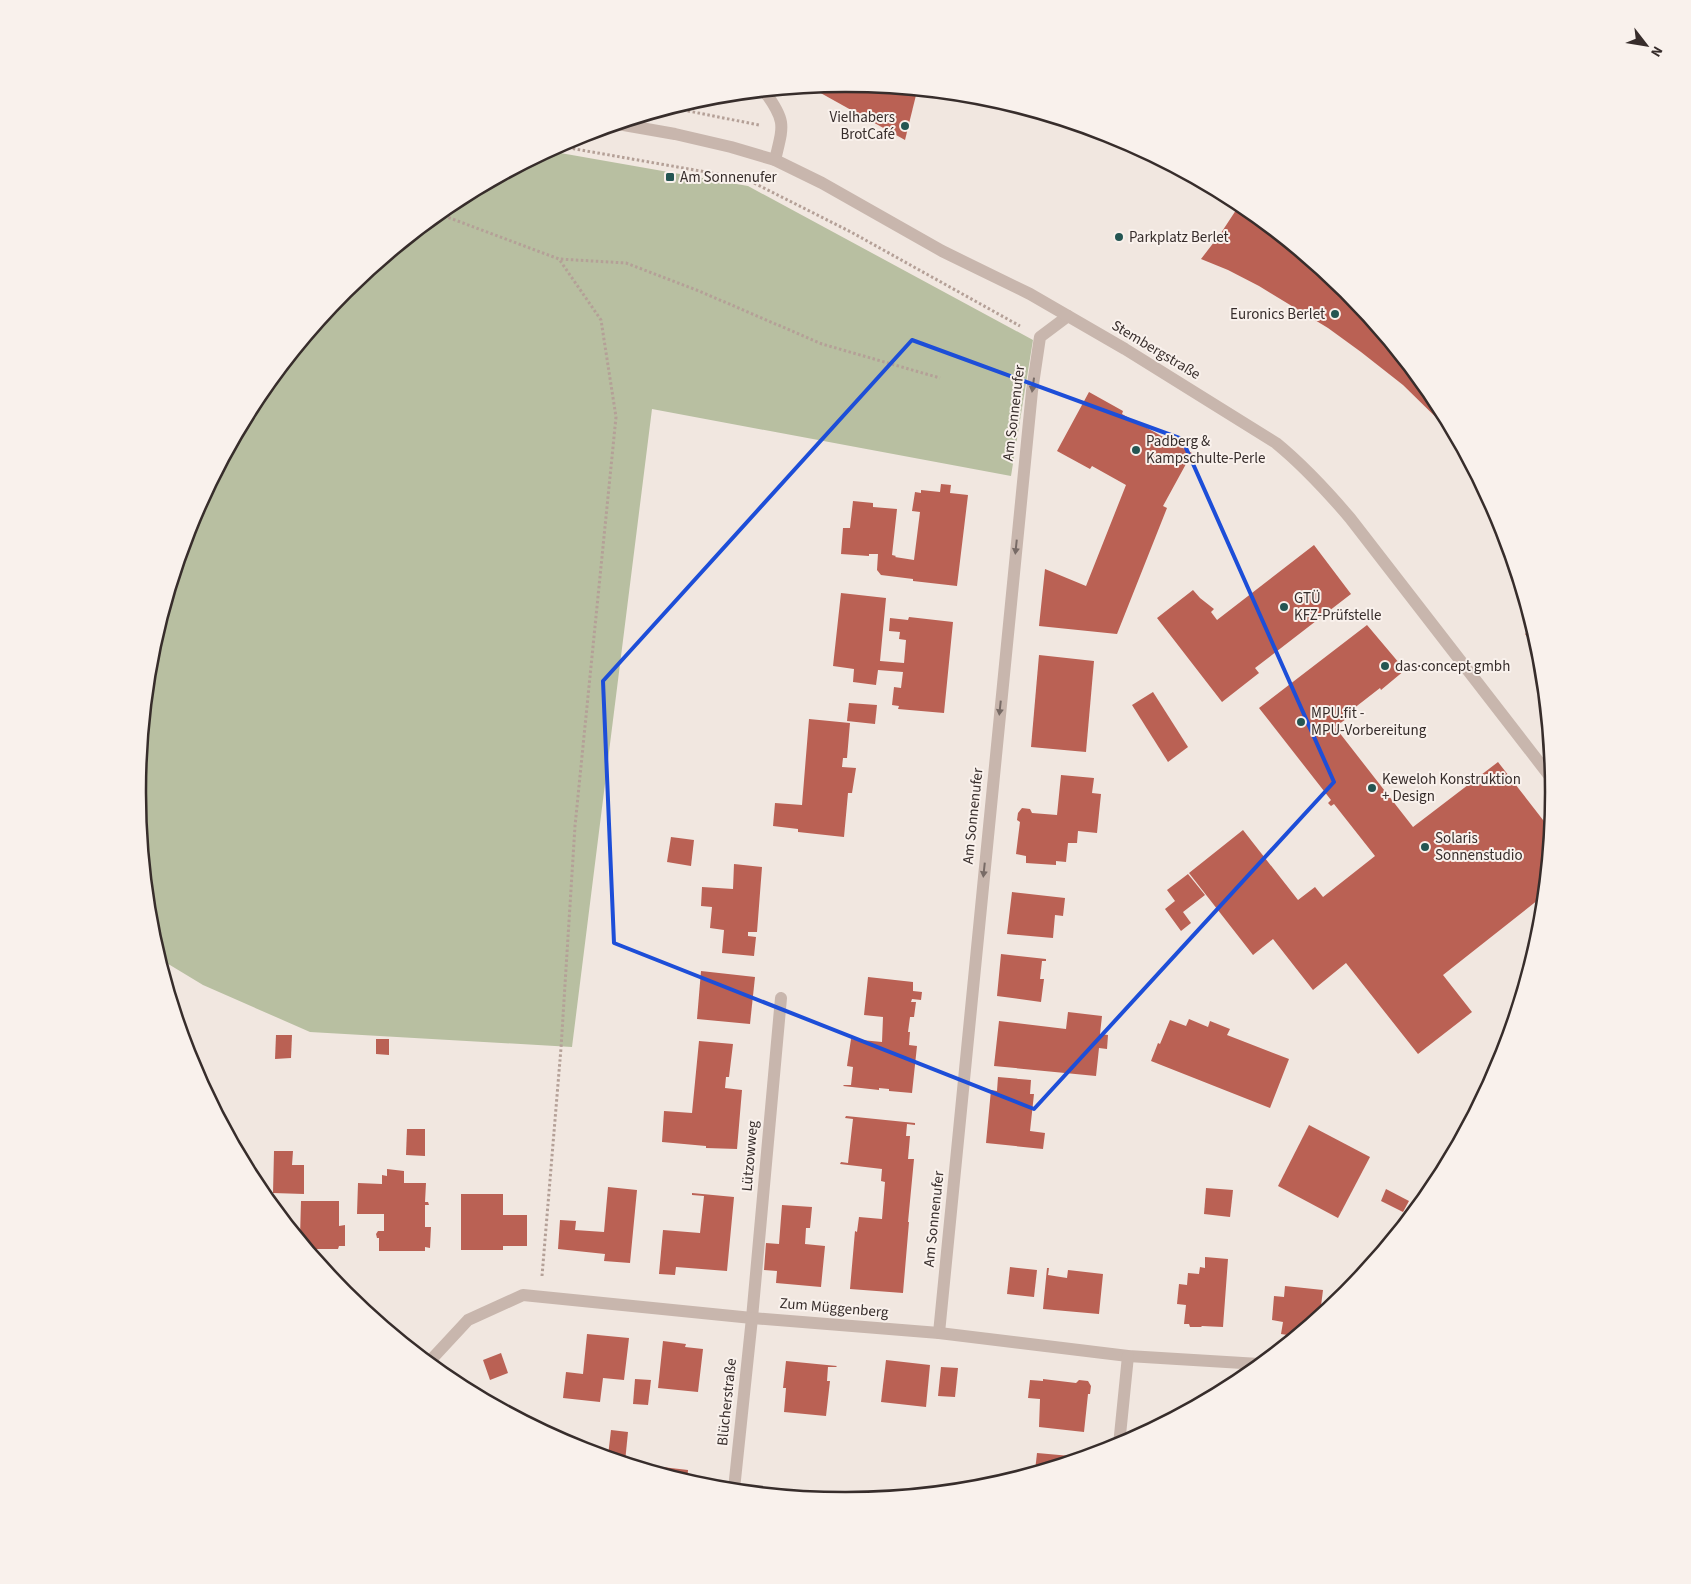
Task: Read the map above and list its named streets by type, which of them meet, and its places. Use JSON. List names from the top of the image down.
{
  "streets": {
    "street": [
      "Stembergstraße",
      "Am Sonnenufer",
      "Lützowweg",
      "Zum Müggenberg",
      "Blücherstraße"
    ]
  },
  "crossings": [
    ["Am Sonnenufer", "Zum Müggenberg"],
    ["Lützowweg", "Zum Müggenberg"],
    ["Lützowweg", "Blücherstraße"],
    ["Zum Müggenberg", "Blücherstraße"]
  ],
  "one_way": ["Am Sonnenufer"],
  "places": {
    "other": [
      "Vielhabers BrotCafé",
      "Parkplatz Berlet",
      "Euronics Berlet",
      "Padberg & Kampschulte-Perle",
      "GTÜ KFZ-Prüfstelle",
      "das·concept gmbh",
      "MPU.fit - MPU-Vorbereitung",
      "Keweloh Konstruktion + Design",
      "Solaris Sonnenstudio"
    ],
    "transit": ["Am Sonnenufer"]
  },
  "north": "bottom right"
}
